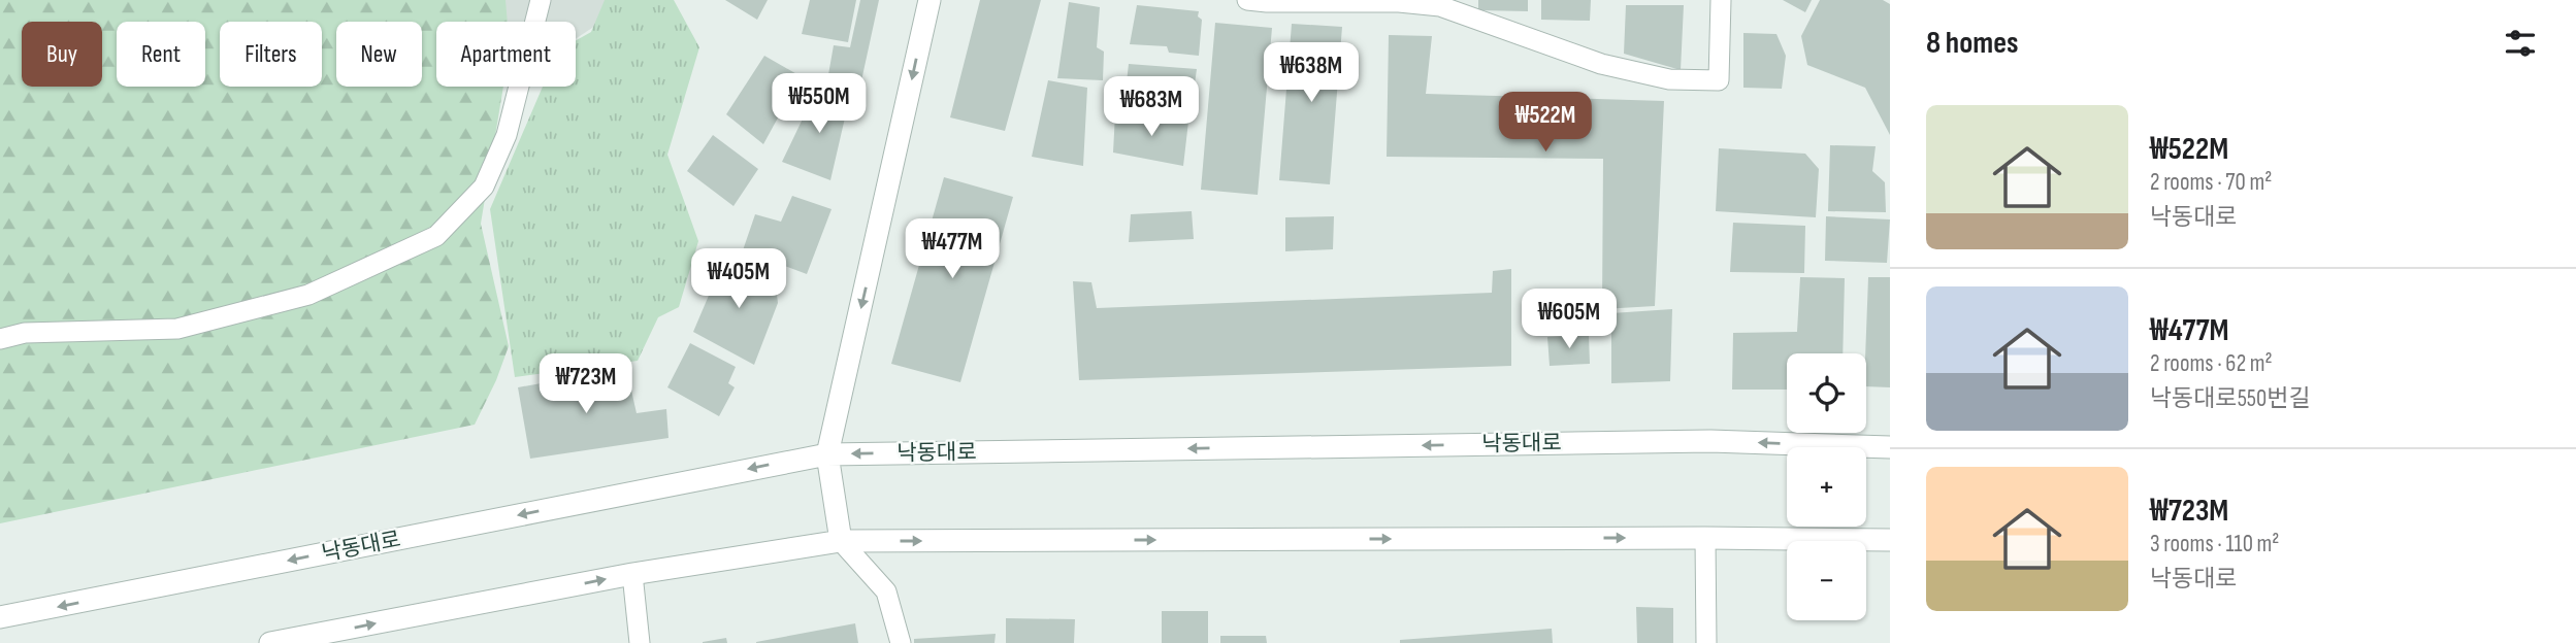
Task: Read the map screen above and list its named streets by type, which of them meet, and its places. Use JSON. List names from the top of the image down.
{
  "streets": {
    "street": ["낙동대로"]
  },
  "page": {
    "heading": "8 homes",
    "chip": [
      "Buy",
      "Rent",
      "Filters",
      "New",
      "Apartment"
    ],
    "price": [
      "₩638M",
      "₩550M",
      "₩683M",
      "₩522M",
      "₩477M",
      "₩405M",
      "₩605M",
      "₩723M"
    ],
    "list": [
      {
        "name": "₩522M",
        "note": "2 rooms · 70 m² · 낙동대로"
      },
      {
        "name": "₩477M",
        "note": "2 rooms · 62 m² · 낙동대로550번길"
      },
      {
        "name": "₩723M",
        "note": "3 rooms · 110 m² · 낙동대로"
      }
    ],
    "map_buttons": ["+", "−"]
  }
}
